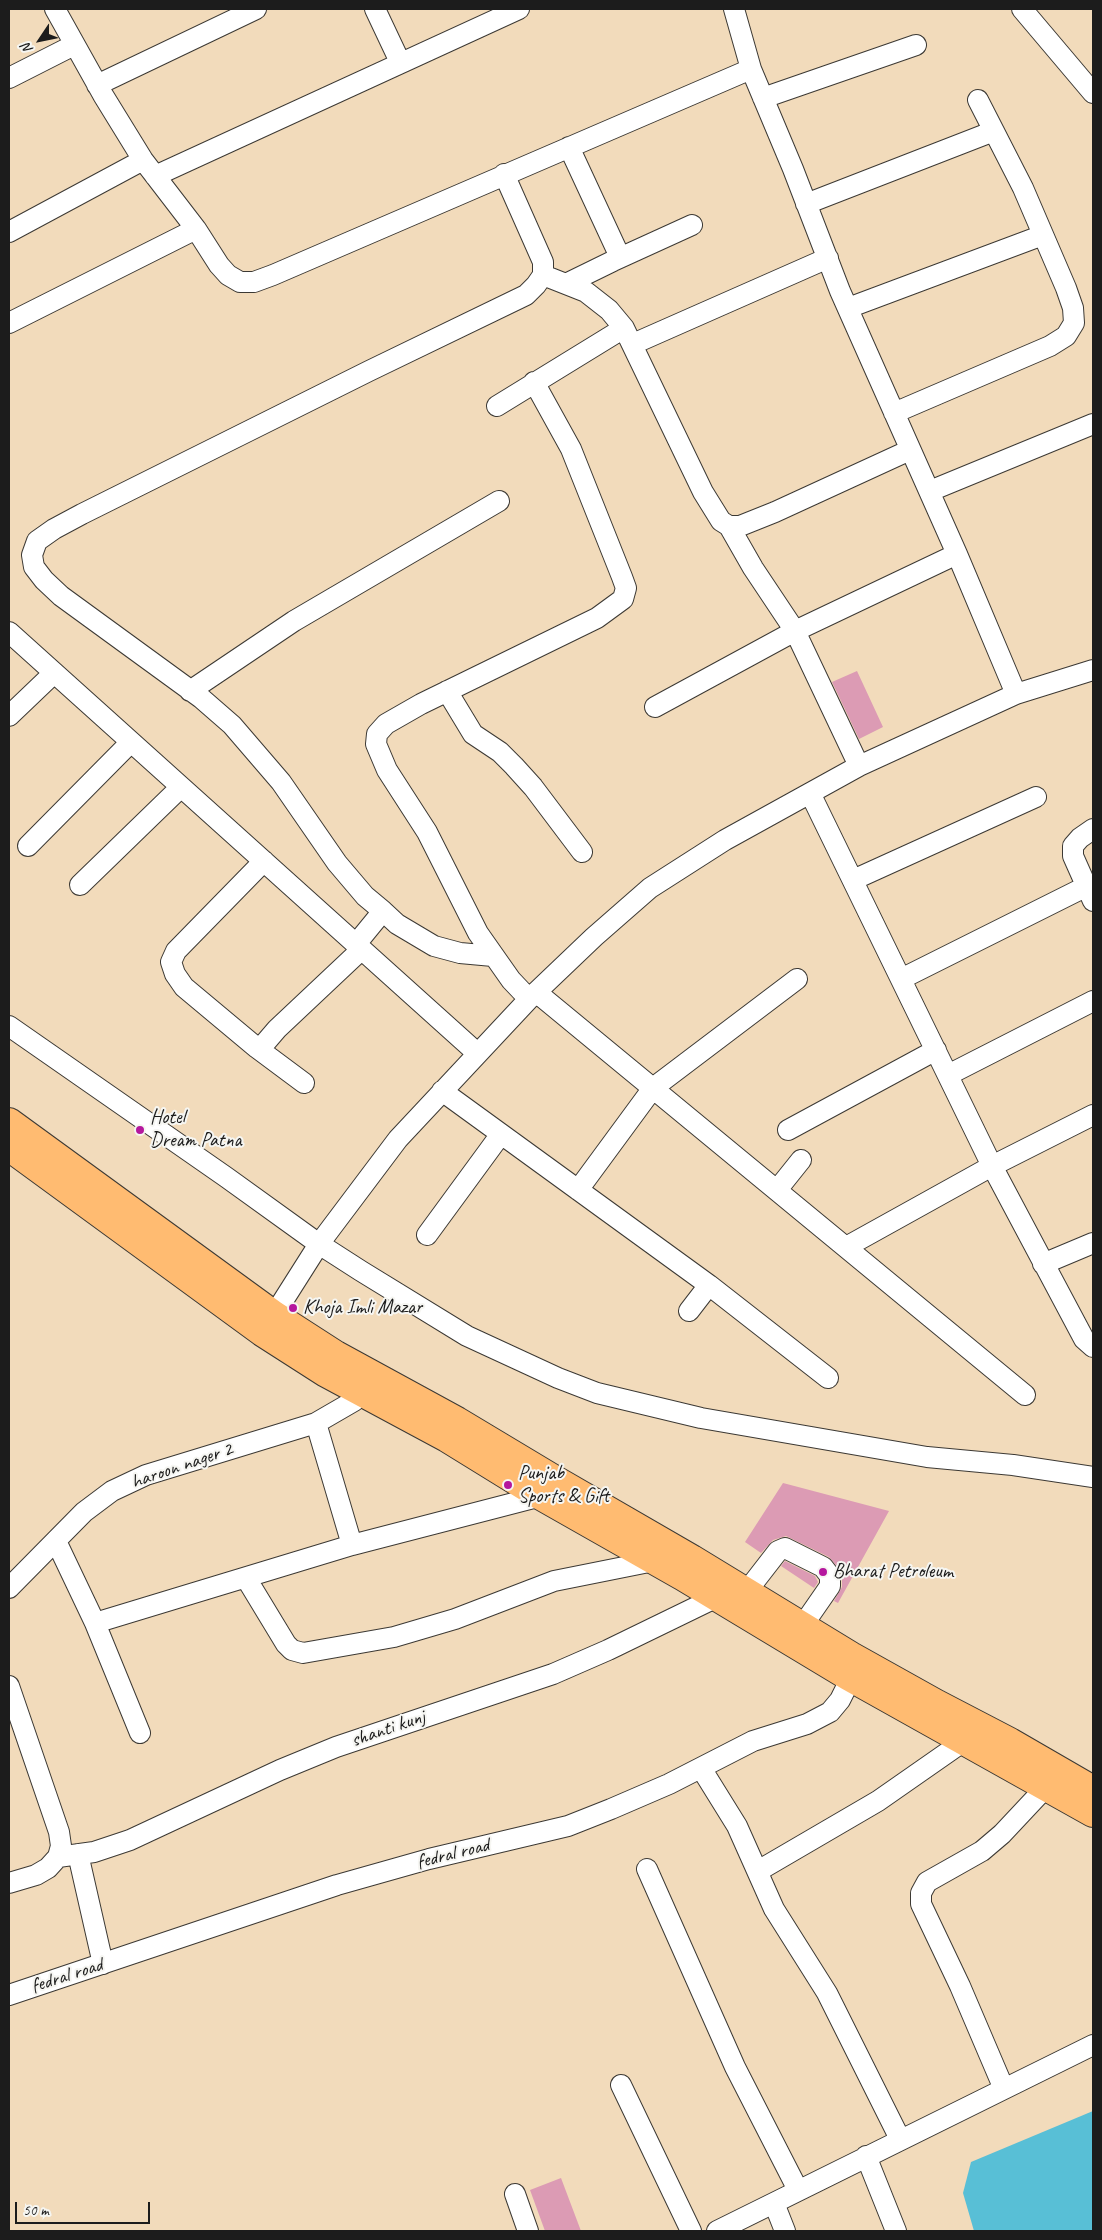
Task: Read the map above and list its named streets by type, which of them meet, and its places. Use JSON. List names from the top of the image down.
{
  "streets": {
    "street": ["haroon nager 2", "shanti kunj", "fedral road"]
  },
  "places": [
    "Hotel Dream Patna",
    "Khoja Imli Mazar",
    "Punjab Sports & Gift",
    "Bharat Petroleum"
  ],
  "scale_bar": "50 m",
  "north": "bottom left"
}
